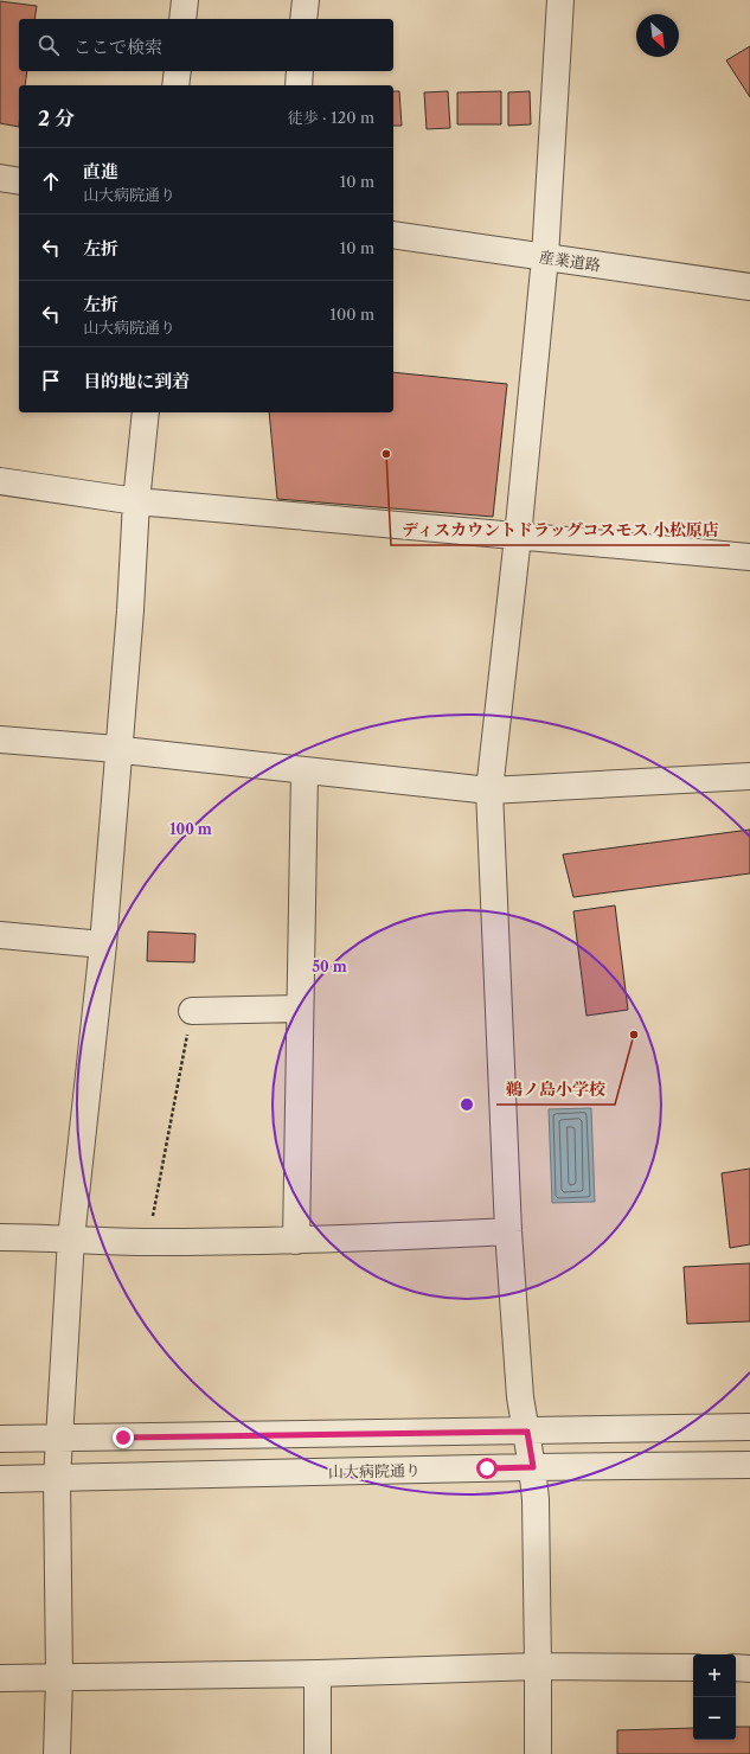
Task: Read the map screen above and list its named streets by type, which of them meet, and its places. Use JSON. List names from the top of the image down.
{
  "streets": {
    "street": ["産業道路", "山大病院通り"]
  },
  "places": ["ディスカウントドラッグコスモス 小松原店", "鵜ノ島小学校"],
  "north": "bottom right",
  "page": {
    "search": "ここで検索",
    "heading": ["2 分", "徒歩 · 120 m"],
    "list": [
      ["直進", "山大病院通り", "10 m"],
      ["左折", "10 m"],
      ["左折", "山大病院通り", "100 m"],
      "目的地に到着"
    ],
    "map_buttons": ["+", "−"]
  },
  "rings": ["100 m", "50 m"]
}
